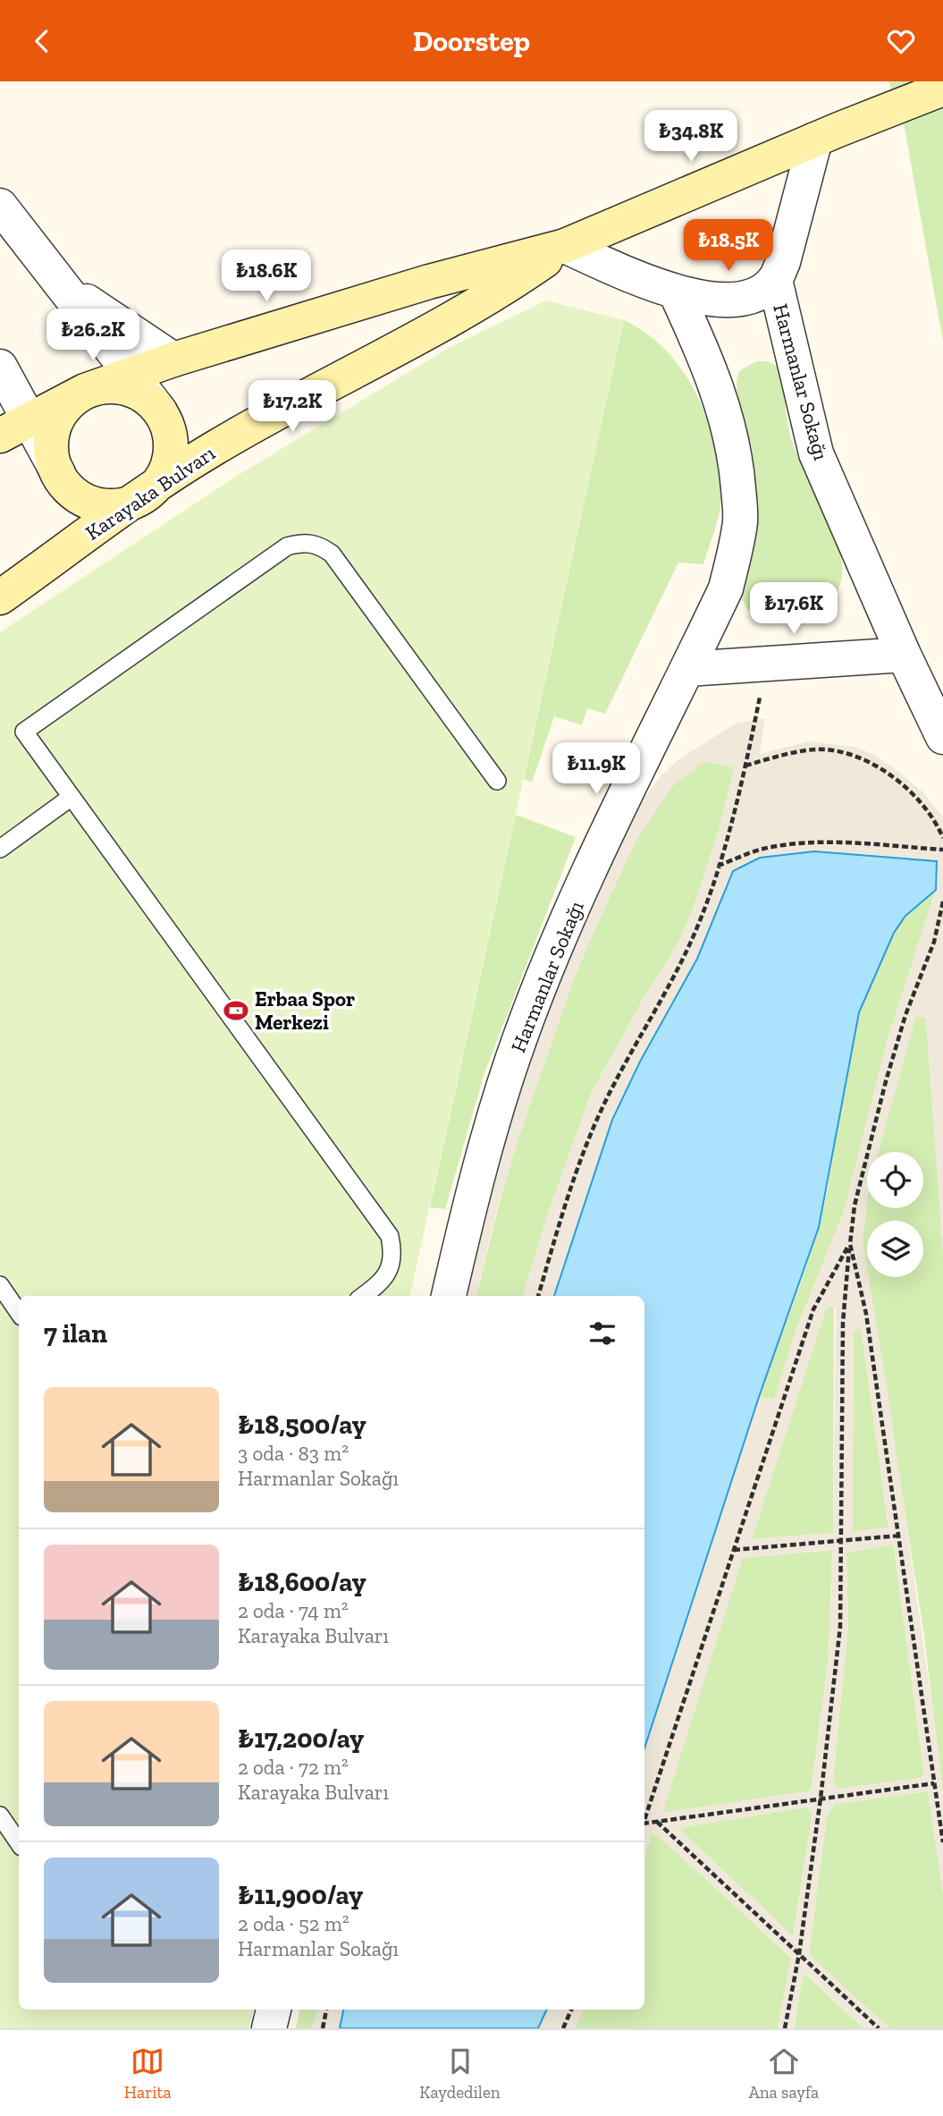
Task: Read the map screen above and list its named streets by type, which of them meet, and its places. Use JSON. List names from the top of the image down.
{
  "streets": {
    "main road": ["Karayaka Bulvarı"],
    "street": ["Harmanlar Sokağı"]
  },
  "crossings": [
    ["Harmanlar Sokağı", "Karayaka Bulvarı"]
  ],
  "places": {
    "sports": ["Erbaa Spor Merkezi"]
  },
  "page": {
    "header": "Doorstep",
    "price": [
      "₺34.8K",
      "₺18.5K",
      "₺18.6K",
      "₺26.2K",
      "₺17.2K",
      "₺17.6K",
      "₺11.9K"
    ],
    "heading": "7 ilan",
    "list": [
      {
        "name": "₺18,500/ay",
        "note": "3 oda · 83 m² · Harmanlar Sokağı"
      },
      {
        "name": "₺18,600/ay",
        "note": "2 oda · 74 m² · Karayaka Bulvarı"
      },
      {
        "name": "₺17,200/ay",
        "note": "2 oda · 72 m² · Karayaka Bulvarı"
      },
      {
        "name": "₺11,900/ay",
        "note": "2 oda · 52 m² · Harmanlar Sokağı"
      }
    ],
    "tabs": ["Harita", "Kaydedilen", "Ana sayfa"]
  }
}
